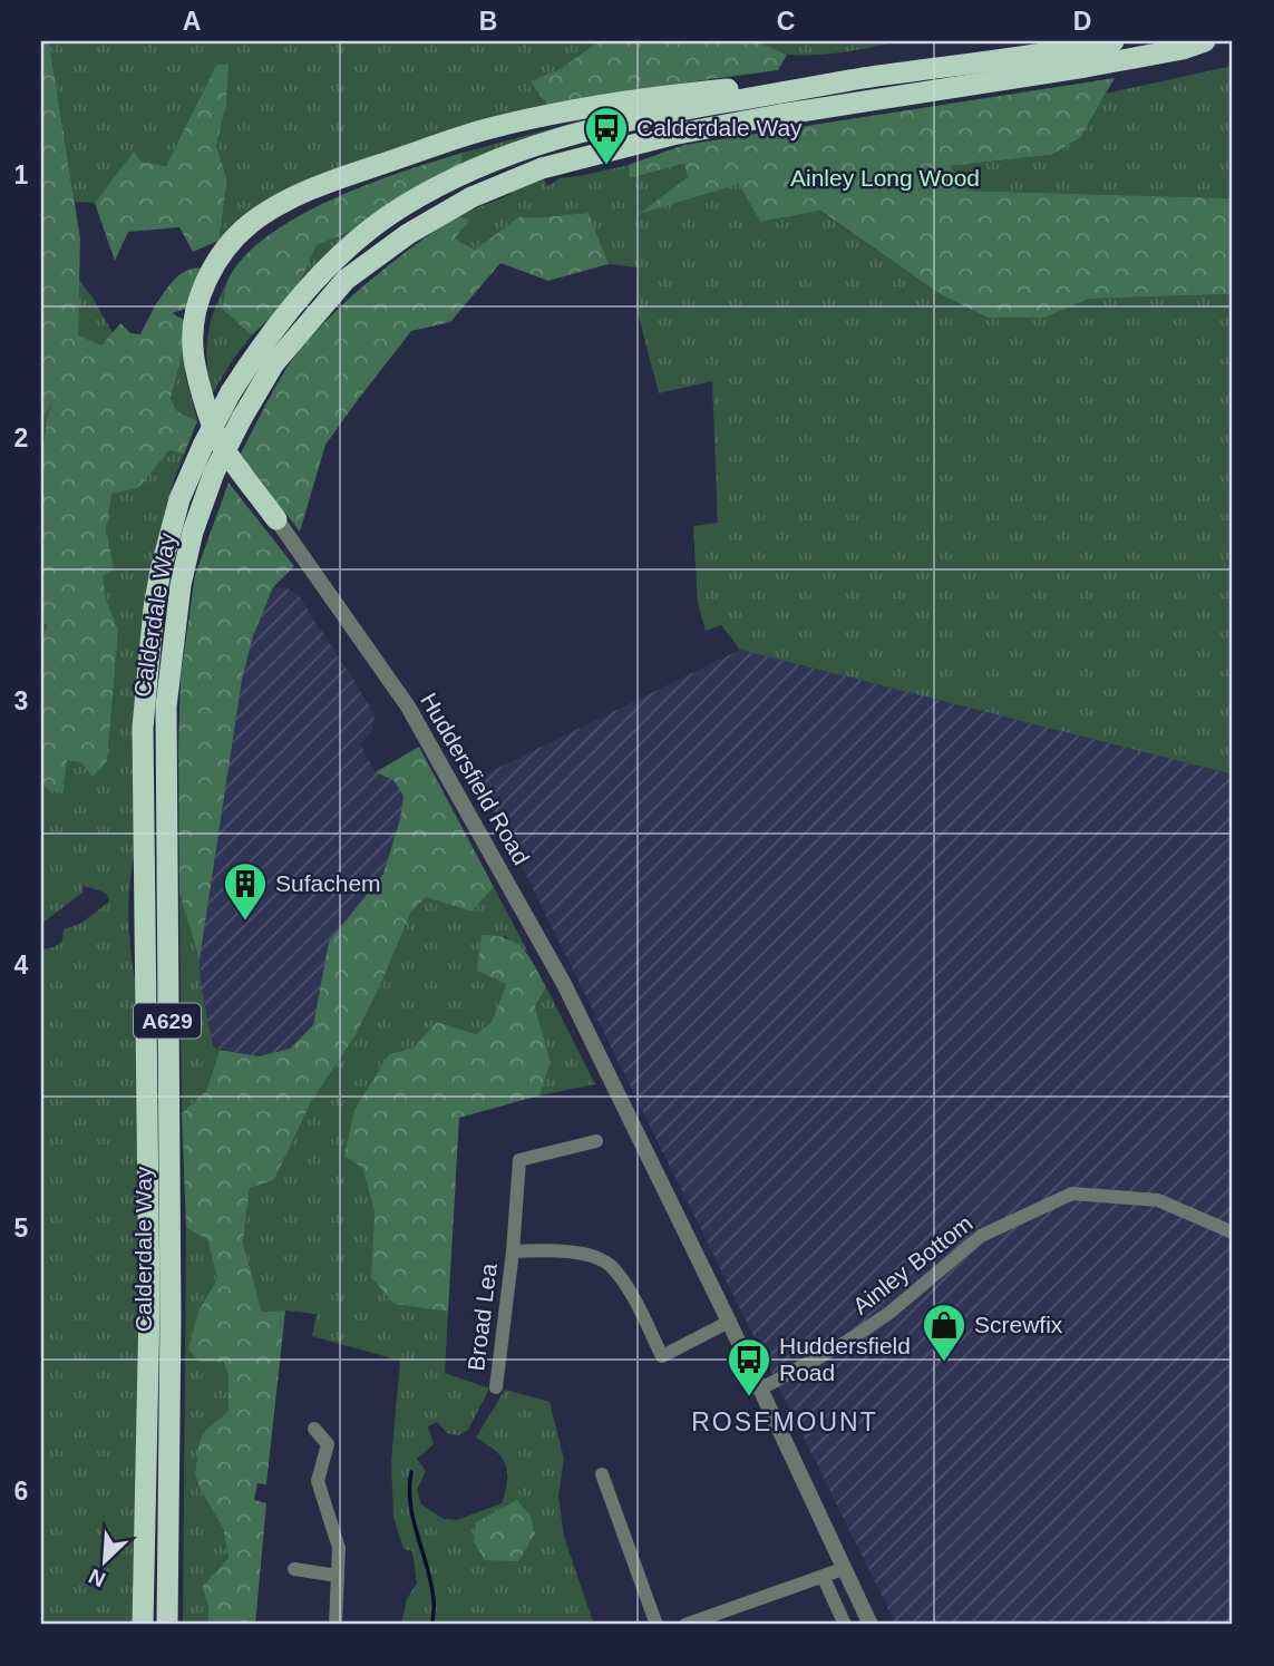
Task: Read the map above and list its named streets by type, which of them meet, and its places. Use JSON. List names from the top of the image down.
{
  "streets": {
    "highway": ["Calderdale Way", "A629"],
    "street": ["Huddersfield Road", "Ainley Bottom", "Broad Lea"]
  },
  "crossings": [
    ["Huddersfield Road", "Ainley Bottom"],
    ["Huddersfield Road", "Broad Lea"]
  ],
  "districts": ["ROSEMOUNT"],
  "parks": ["Ainley Long Wood"],
  "places": {
    "bus stop": ["Calderdale Way", "Huddersfield Road"],
    "building": ["Sufachem"],
    "shop": ["Screwfix"]
  },
  "north": "bottom left",
  "grid": {
    "columns": [
      "A",
      "B",
      "C",
      "D"
    ],
    "rows": [
      "1",
      "2",
      "3",
      "4",
      "5",
      "6"
    ]
  }
}
